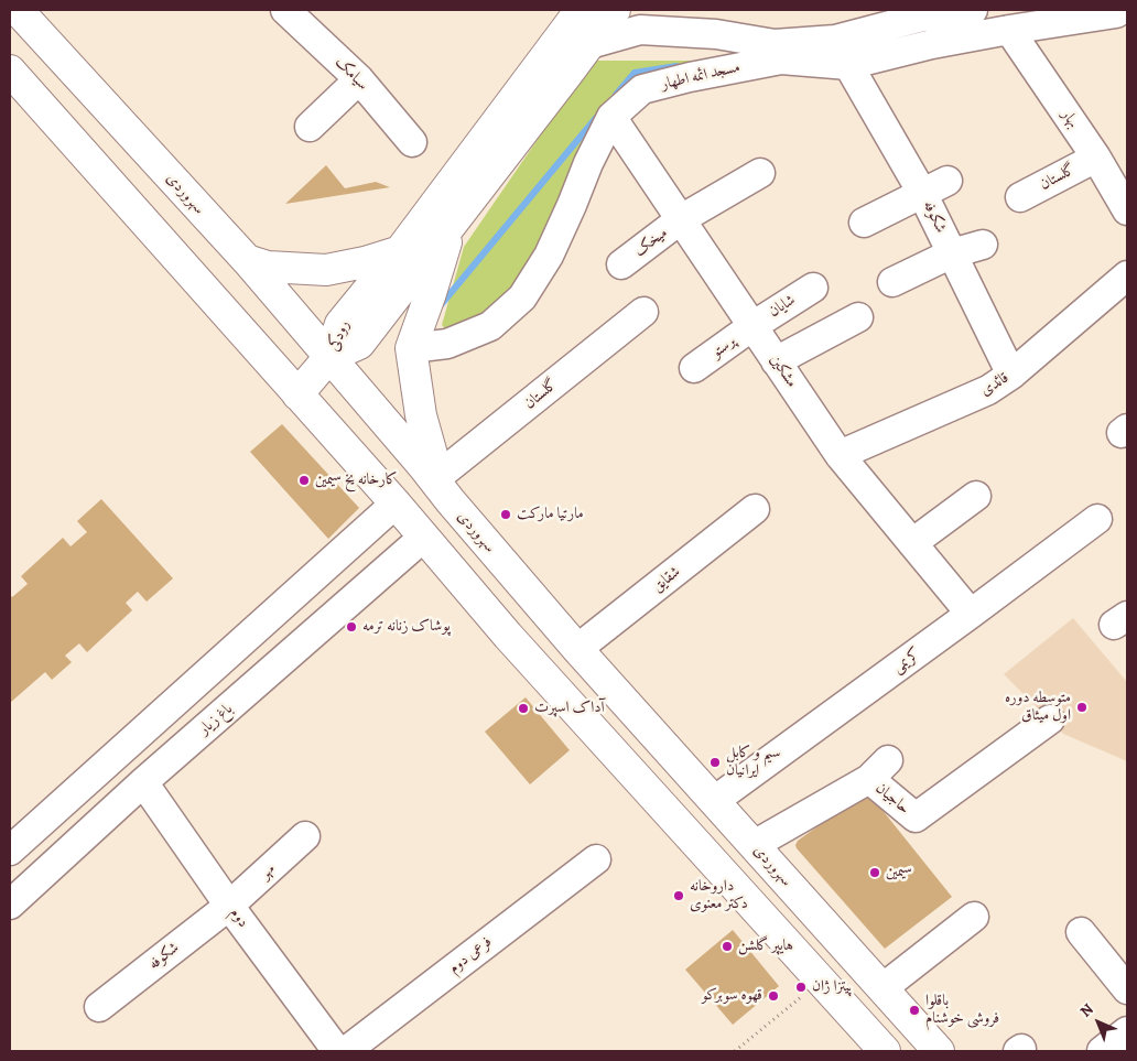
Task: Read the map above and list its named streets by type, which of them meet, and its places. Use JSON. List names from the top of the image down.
{
  "streets": {
    "main road": ["سهروردی", "رودکی"],
    "street": [
      "سیامک",
      "مسجد ائمه اطهار",
      "بهار",
      "گلستان",
      "شکوفه",
      "میخک",
      "شایان",
      "پرستو",
      "مشکین",
      "قائدی",
      "شقایق",
      "کریمی",
      "باغ زیار",
      "حاجیان",
      "مهر",
      "دوم",
      "فرعی دوم"
    ]
  },
  "crossings": [
    ["مسجد ائمه اطهار", "بهار"],
    ["مسجد ائمه اطهار", "شکوفه"],
    ["مسجد ائمه اطهار", "رودکی"],
    ["مسجد ائمه اطهار", "مشکین"],
    ["بهار", "گلستان"],
    ["گلستان", "سهروردی"],
    ["سهروردی", "رودکی"],
    ["سهروردی", "شقایق"],
    ["سهروردی", "کریمی"],
    ["سهروردی", "حاجیان"],
    ["شکوفه", "قائدی"],
    ["شکوفه", "مهر"],
    ["شکوفه", "دوم"],
    ["میخک", "مشکین"],
    ["شایان", "پرستو"],
    ["شایان", "مشکین"],
    ["پرستو", "مشکین"],
    ["مشکین", "قائدی"],
    ["مشکین", "کریمی"],
    ["باغ زیار", "دوم"],
    ["مهر", "دوم"]
  ],
  "places": [
    "کارخانه یخ سیمین",
    "مارتیا مارکت",
    "پوشاک زنانه ترمه",
    "متوسطه دوره اول میثاق",
    "آداک اسپرت",
    "سیم و کابل ایرانیان",
    "سیمین",
    "داروخانه دکتر معنوی",
    "هایپر گلشن",
    "پیتزا ژان",
    "قهوه سوبرکو",
    "باقلوا فروشی خوشنام"
  ],
  "north": "top left"
}
